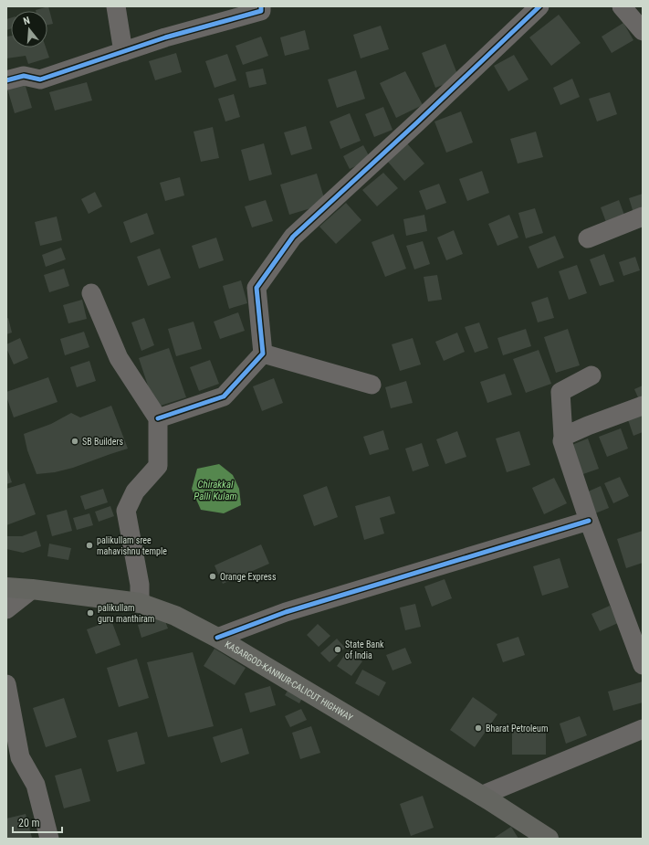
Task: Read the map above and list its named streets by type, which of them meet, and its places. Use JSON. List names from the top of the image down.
{
  "streets": {
    "highway": ["KASARGOD-KANNUR-CALICUT HIGHWAY"]
  },
  "water": ["Chirakkal Palli Kulam"],
  "places": [
    "SB Builders",
    "palikullam sree mahavishnu temple",
    "Orange Express",
    "palikullam guru manthiram",
    "State Bank of India",
    "Bharat Petroleum"
  ],
  "scale_bar": "20 m",
  "north": "top"
}
